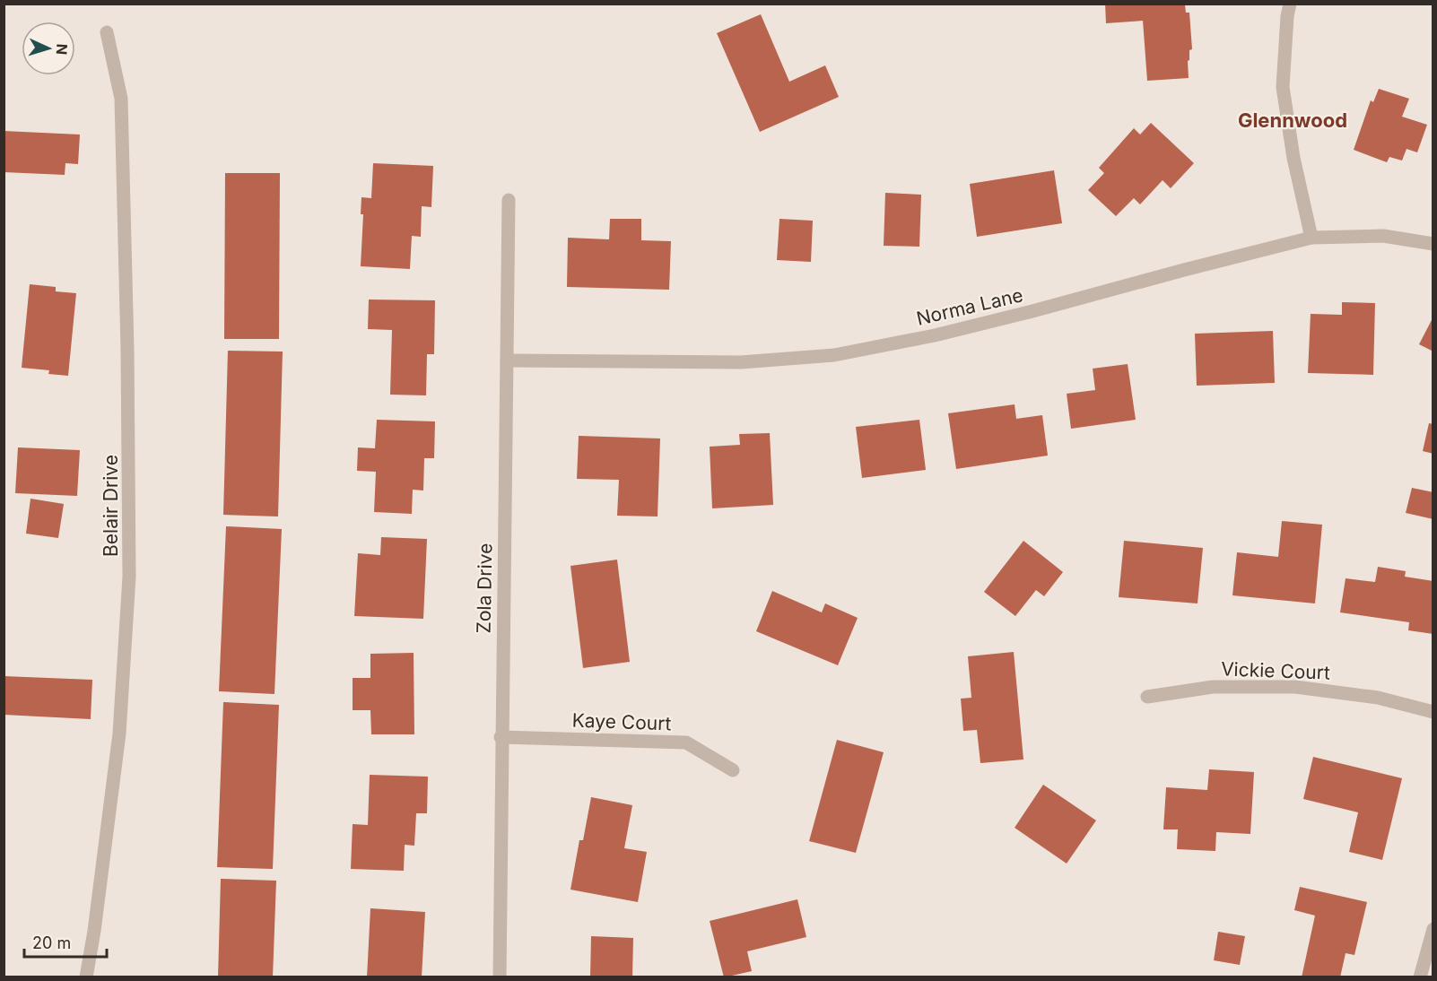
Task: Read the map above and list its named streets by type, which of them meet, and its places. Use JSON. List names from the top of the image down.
{
  "streets": {
    "street": [
      "Norma Lane",
      "Belair Drive",
      "Zola Drive",
      "Vickie Court",
      "Kaye Court"
    ]
  },
  "crossings": [
    ["Norma Lane", "Zola Drive"],
    ["Zola Drive", "Kaye Court"]
  ],
  "districts": ["Glennwood"],
  "scale_bar": "20 m",
  "north": "right"
}
